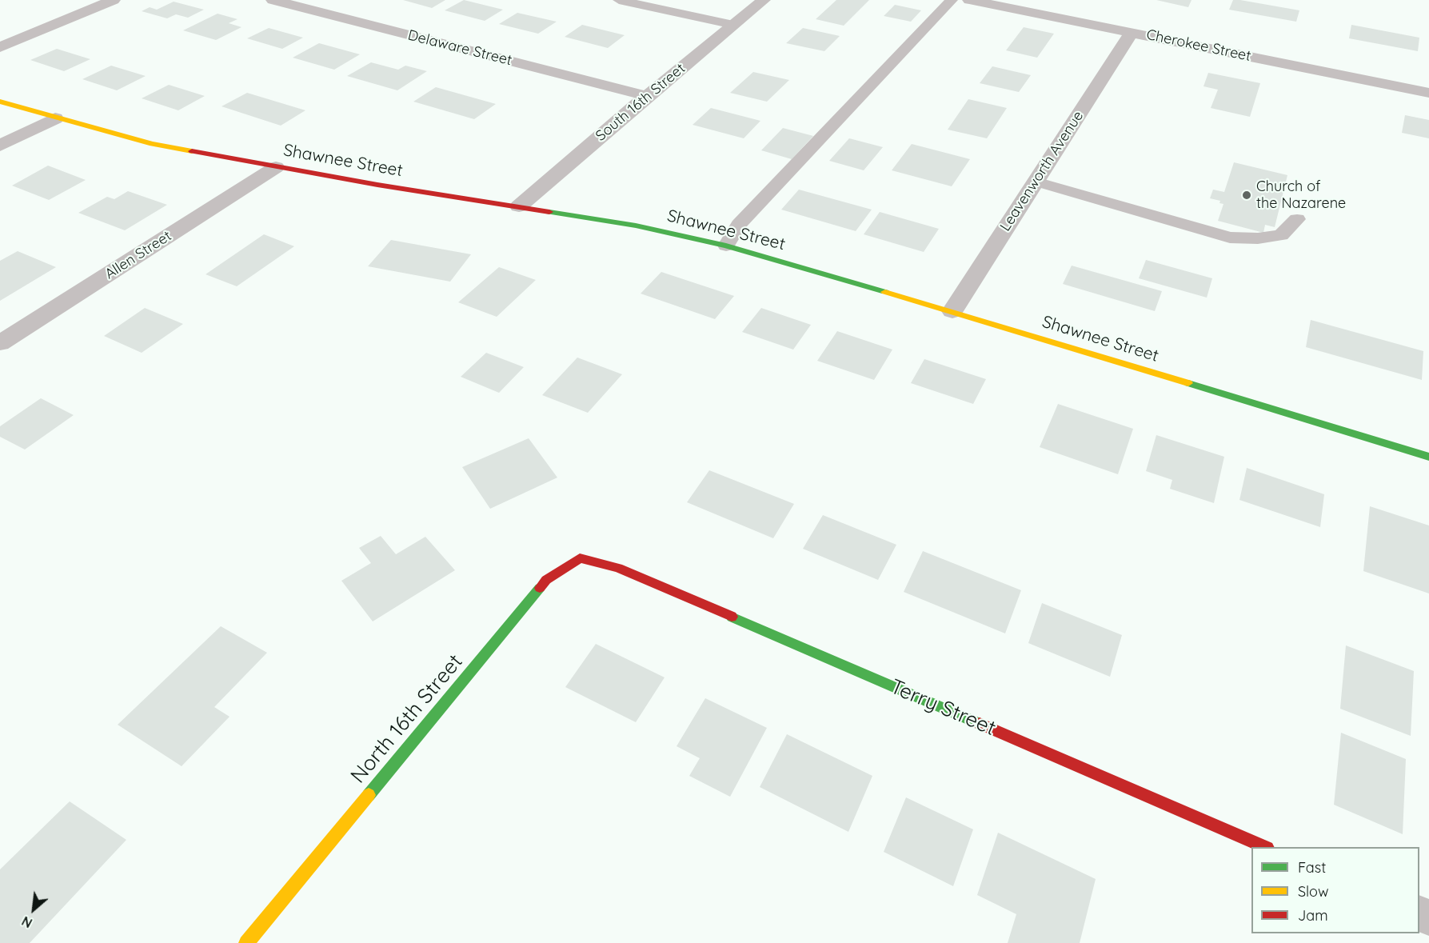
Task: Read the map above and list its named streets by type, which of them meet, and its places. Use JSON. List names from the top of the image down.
{
  "streets": {
    "street": [
      "Cherokee Street",
      "Delaware Street",
      "South 16th Street",
      "Shawnee Street",
      "Leavenworth Avenue",
      "Allen Street",
      "Terry Street",
      "North 16th Street"
    ]
  },
  "crossings": [
    ["Cherokee Street", "Leavenworth Avenue"],
    ["Delaware Street", "South 16th Street"],
    ["South 16th Street", "Shawnee Street"],
    ["Shawnee Street", "Leavenworth Avenue"],
    ["Shawnee Street", "Allen Street"],
    ["Terry Street", "North 16th Street"]
  ],
  "places": ["Church of the Nazarene"],
  "legend": ["Fast", "Slow", "Jam"],
  "north": "bottom left"
}
